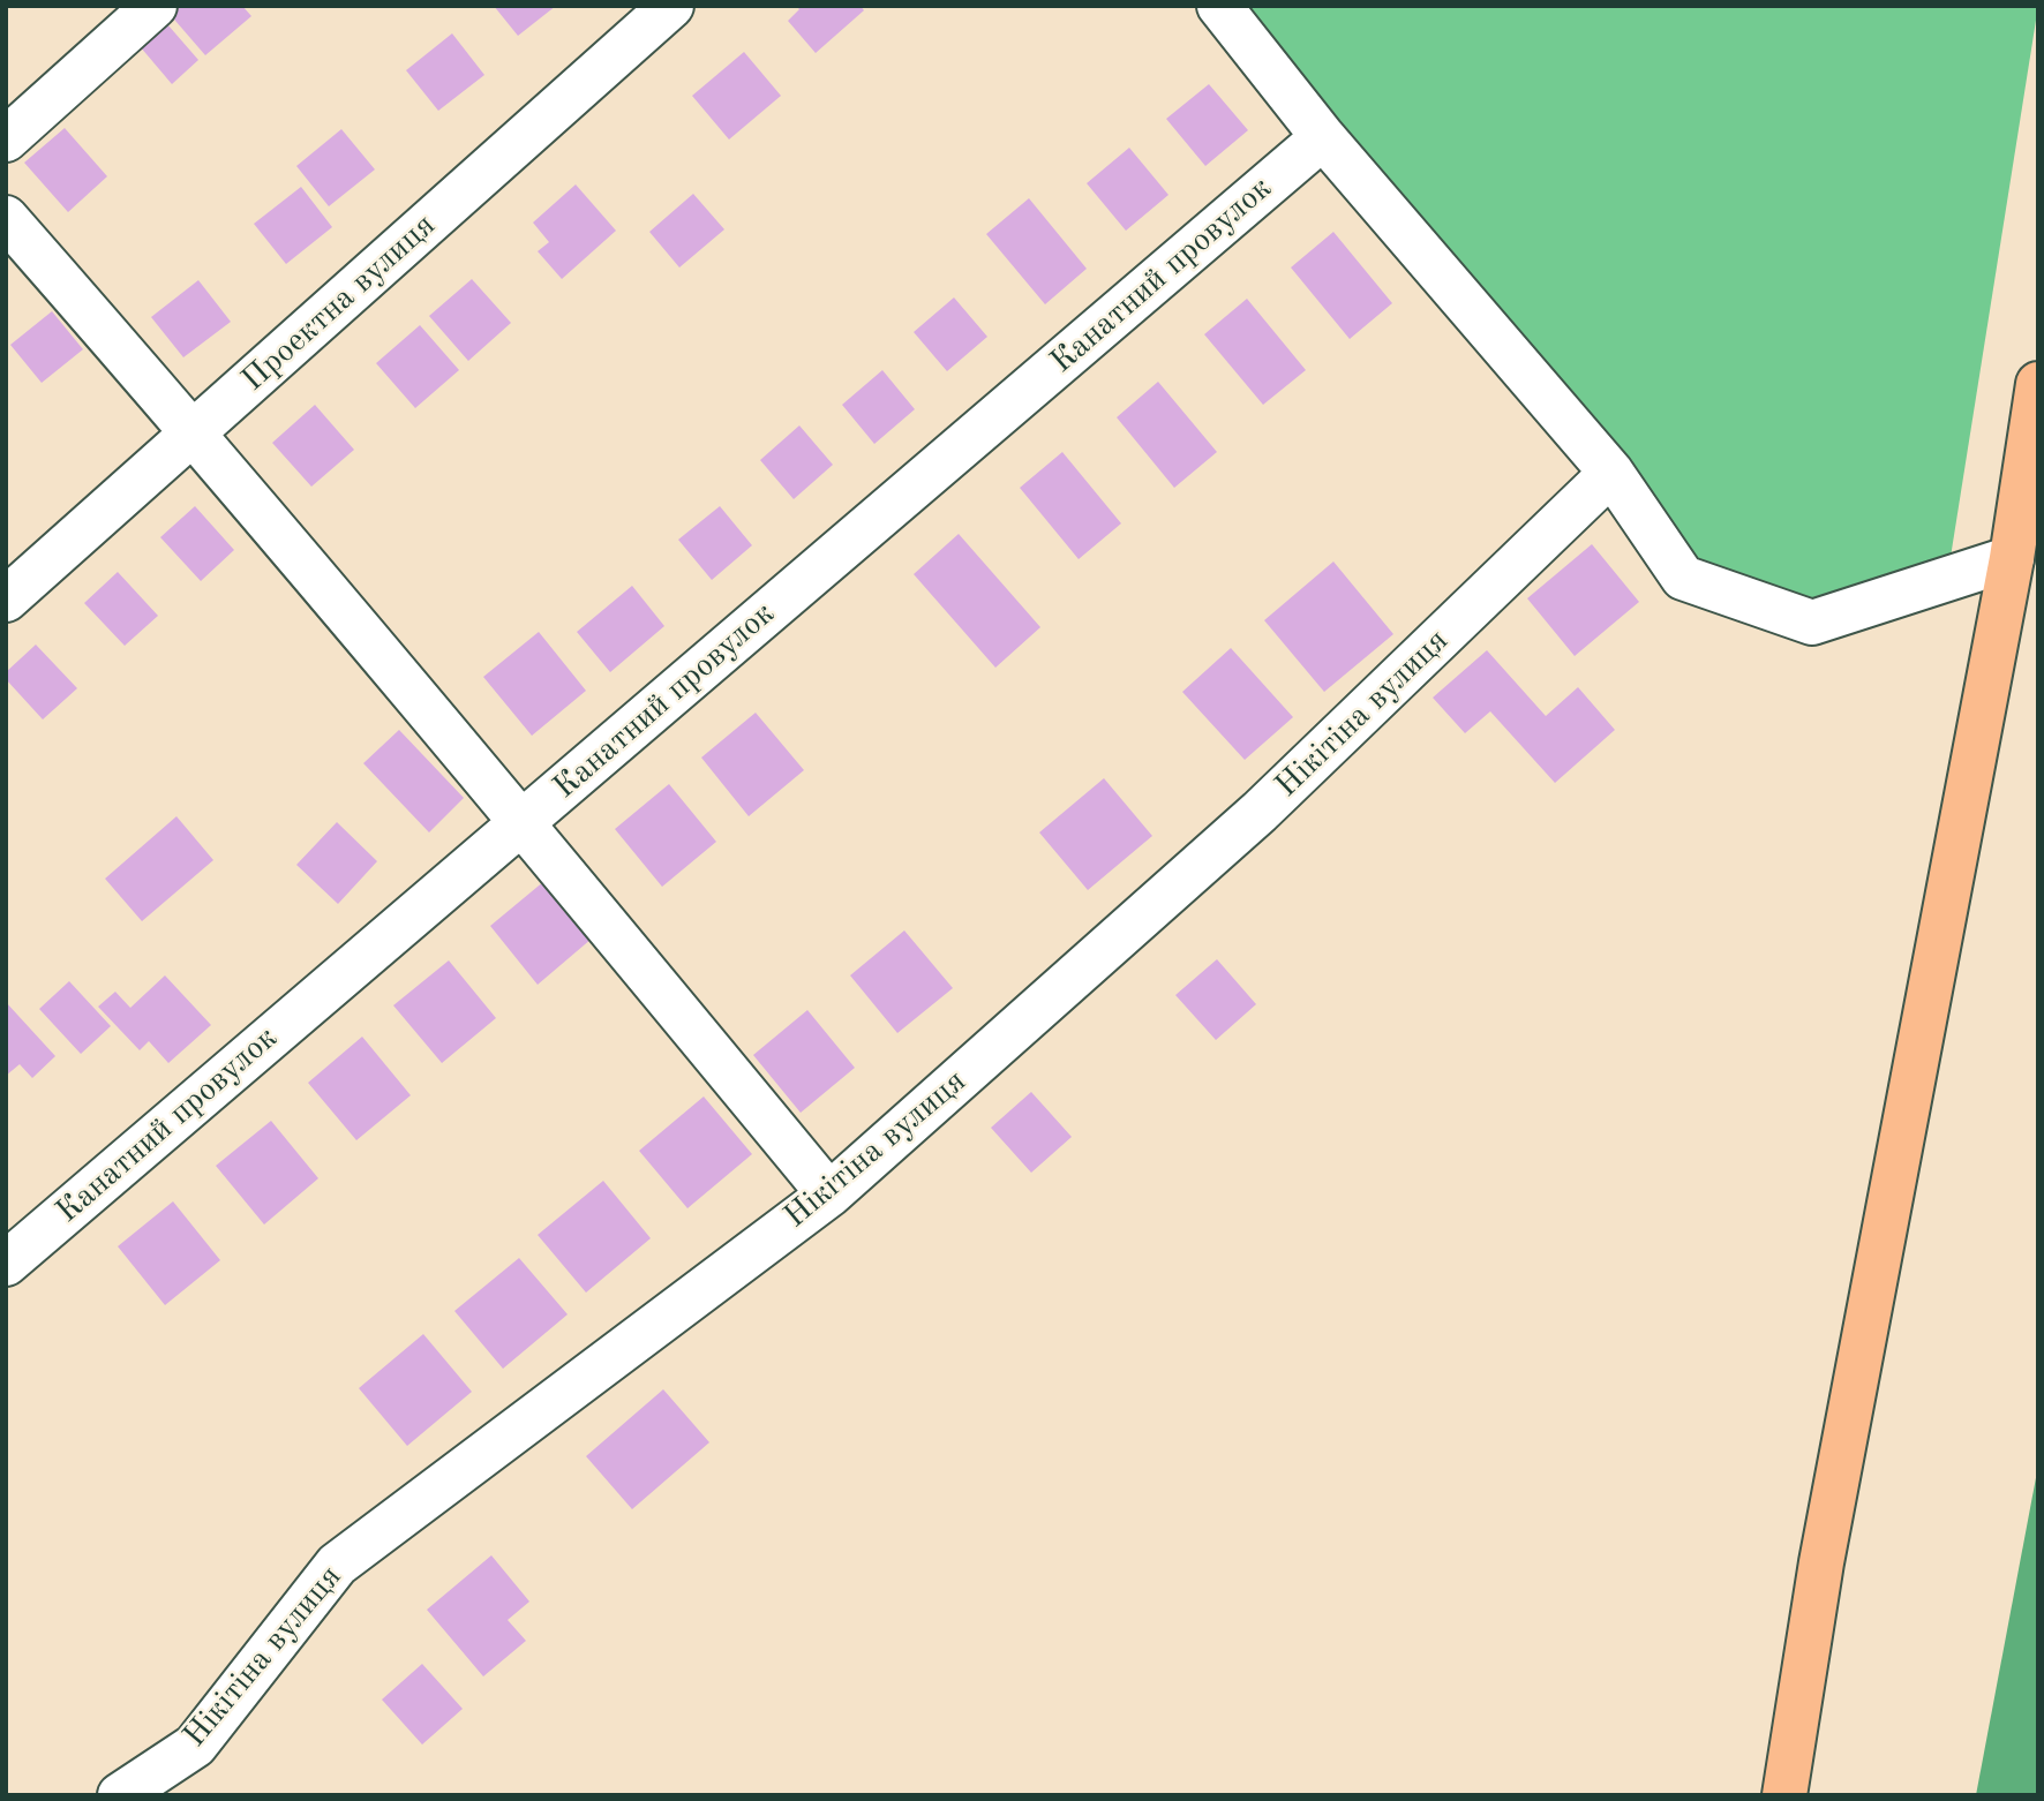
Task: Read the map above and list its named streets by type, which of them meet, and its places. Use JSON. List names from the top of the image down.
{
  "streets": {
    "street": ["Канатний провулок", "Проектна вулиця", "Нікітіна вулиця"]
  }
}
